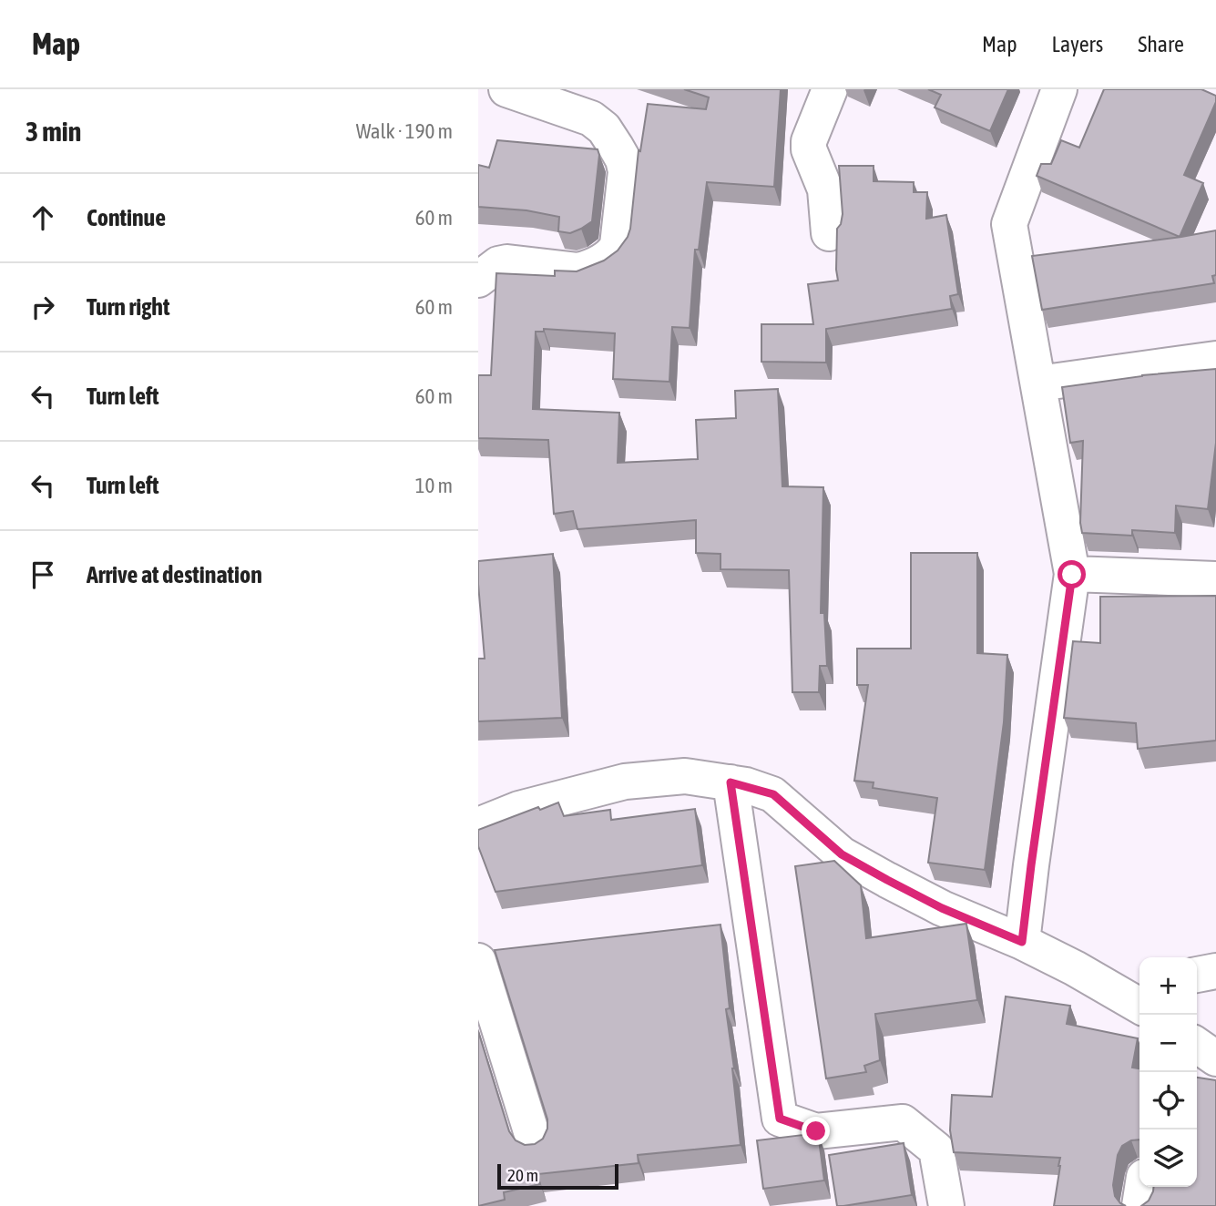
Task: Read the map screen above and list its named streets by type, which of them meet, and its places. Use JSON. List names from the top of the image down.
{
  "scale_bar": "20 m",
  "page": {
    "header": "Map",
    "nav": ["Map", "Layers", "Share"],
    "heading": ["3 min", "Walk · 190 m"],
    "list": [
      ["Continue", "60 m"],
      ["Turn right", "60 m"],
      ["Turn left", "60 m"],
      ["Turn left", "10 m"],
      "Arrive at destination"
    ],
    "map_buttons": ["+", "−"],
    "scale": "20 m"
  }
}
